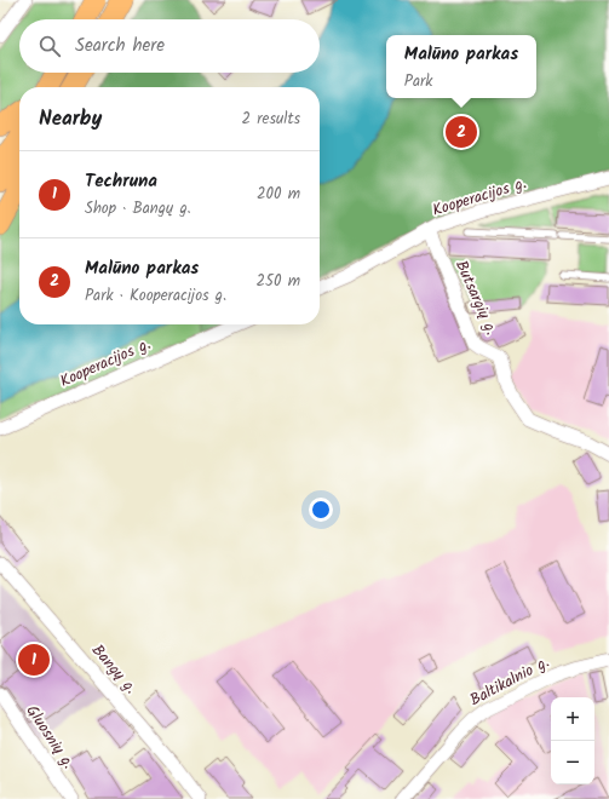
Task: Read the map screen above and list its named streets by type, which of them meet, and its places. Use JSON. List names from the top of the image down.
{
  "streets": {
    "street": [
      "Kooperacijos g.",
      "Butsargių g.",
      "Bangų g.",
      "Baltikalnio g.",
      "Gluosnių g."
    ]
  },
  "crossings": [
    ["Kooperacijos g.", "Butsargių g."]
  ],
  "page": {
    "search": "Search here",
    "popup": ["Malūno parkas", "Park"],
    "heading": ["Nearby", "2 results"],
    "pins": ["2", "1"],
    "list": [
      {
        "mark": "1",
        "name": "Techruna",
        "note": "Shop · Bangų g.",
        "value": "200 m"
      },
      {
        "mark": "2",
        "name": "Malūno parkas",
        "note": "Park · Kooperacijos g.",
        "value": "250 m"
      }
    ],
    "map_buttons": ["+", "−"]
  }
}
